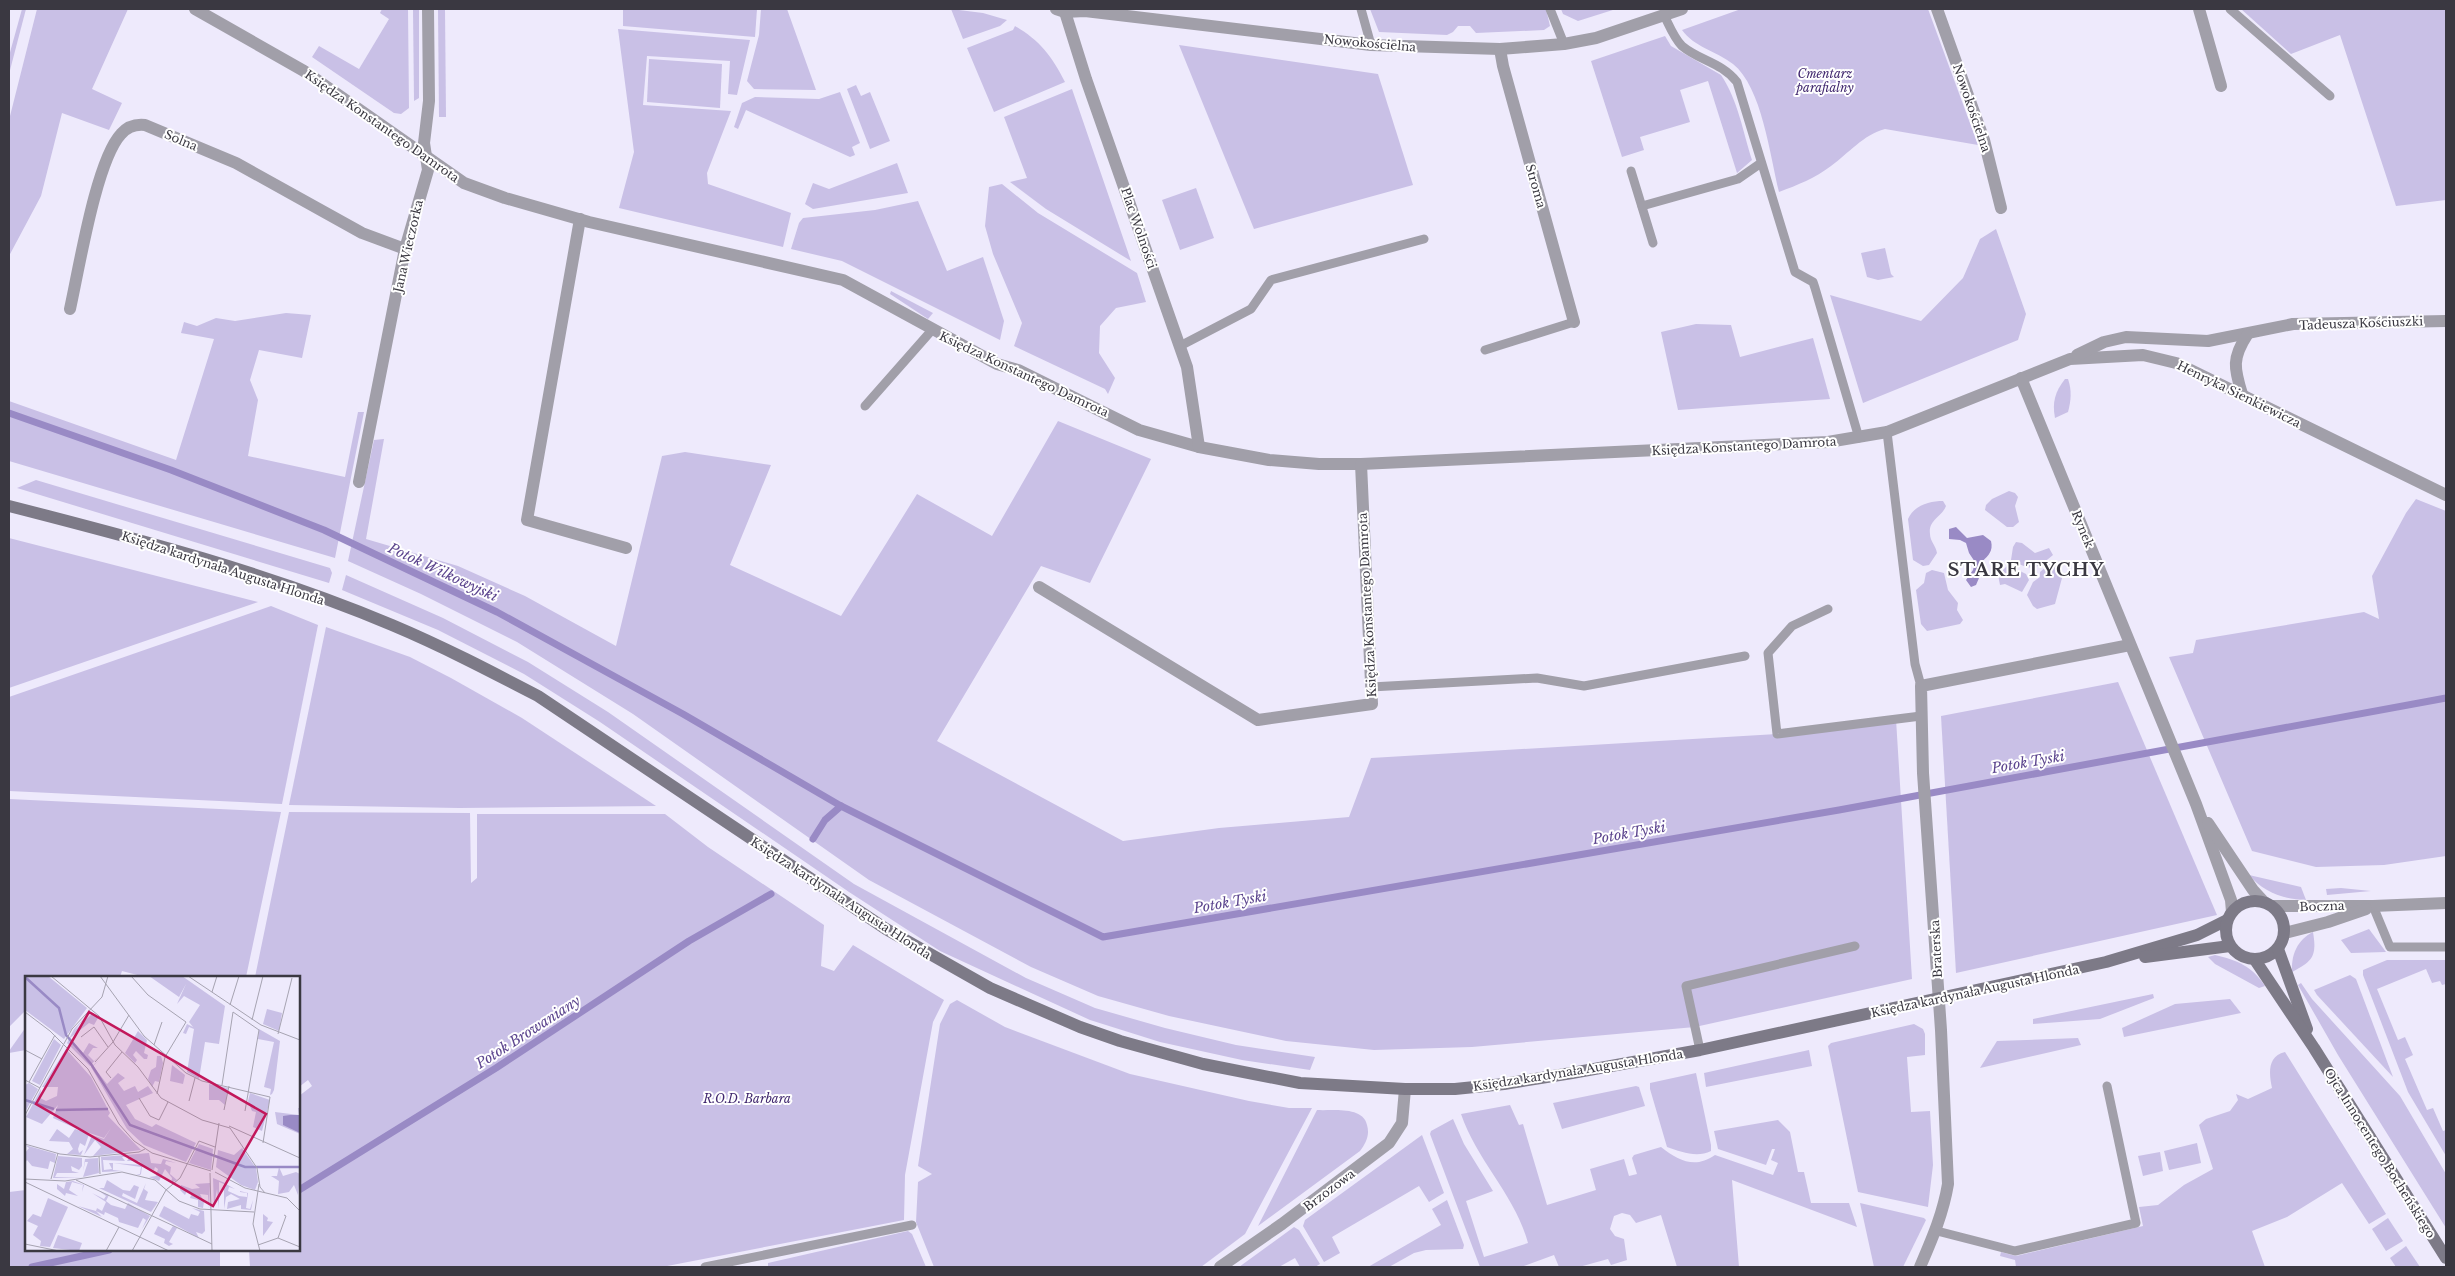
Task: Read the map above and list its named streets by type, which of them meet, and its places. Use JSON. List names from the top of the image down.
{
  "streets": {
    "street": [
      "Nowokościelna",
      "Księdza Konstantego Damrota",
      "Solna",
      "Stroma",
      "Plac Wolności",
      "Jana Wieczorka",
      "Tadeusza Kościuszki",
      "Henryka Sienkiewicza",
      "Rynek",
      "Księdza kardynała Augusta Hlonda",
      "Boczna",
      "Braterska",
      "Ojca Innocentego Bocheńskiego",
      "Brzozowa"
    ]
  },
  "crossings": [
    ["Nowokościelna", "Stroma"],
    ["Nowokościelna", "Plac Wolności"],
    ["Księdza Konstantego Damrota", "Plac Wolności"],
    ["Księdza Konstantego Damrota", "Jana Wieczorka"],
    ["Solna", "Jana Wieczorka"],
    ["Tadeusza Kościuszki", "Henryka Sienkiewicza"],
    ["Henryka Sienkiewicza", "Rynek"],
    ["Księdza kardynała Augusta Hlonda", "Boczna"],
    ["Księdza kardynała Augusta Hlonda", "Braterska"],
    ["Księdza kardynała Augusta Hlonda", "Ojca Innocentego Bocheńskiego"],
    ["Księdza kardynała Augusta Hlonda", "Brzozowa"],
    ["Boczna", "Ojca Innocentego Bocheńskiego"]
  ],
  "districts": ["STARE TYCHY"],
  "water": ["Potok Wilkowyjski", "Potok Tyski", "Potok Browaniany"],
  "parks": ["Cmentarz parafialny", "R.O.D. Barbara"]
}
